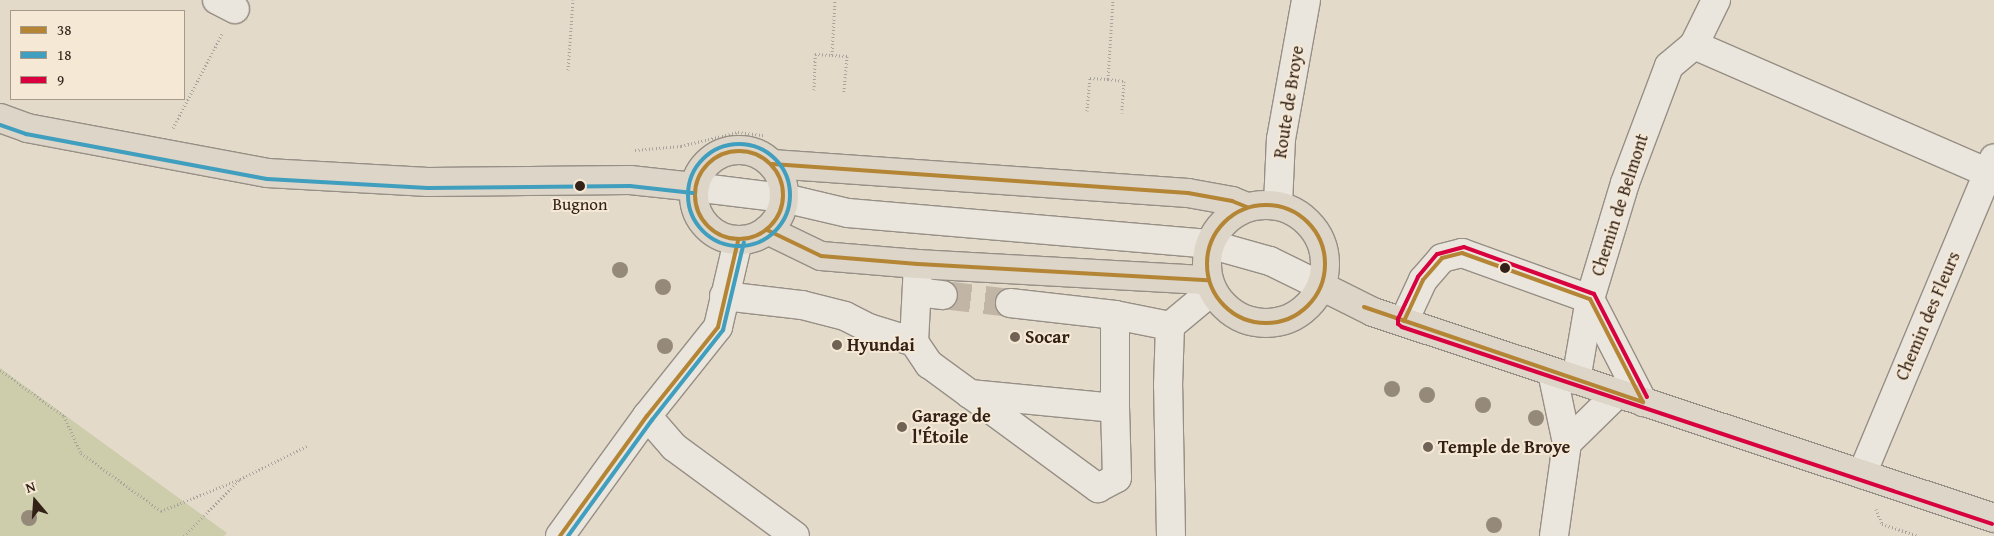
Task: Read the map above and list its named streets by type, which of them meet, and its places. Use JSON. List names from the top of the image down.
{
  "streets": {
    "street": ["Route de Broye", "Chemin de Belmont", "Chemin des Fleurs"]
  },
  "places": [
    "Bugnon",
    "Socar",
    "Hyundai",
    "Garage de l'Étoile",
    "Temple de Broye"
  ],
  "lines": ["transit line 18", "transit line 38", "transit line 9"],
  "legend": ["38", "18", "9"],
  "north": "top"
}
